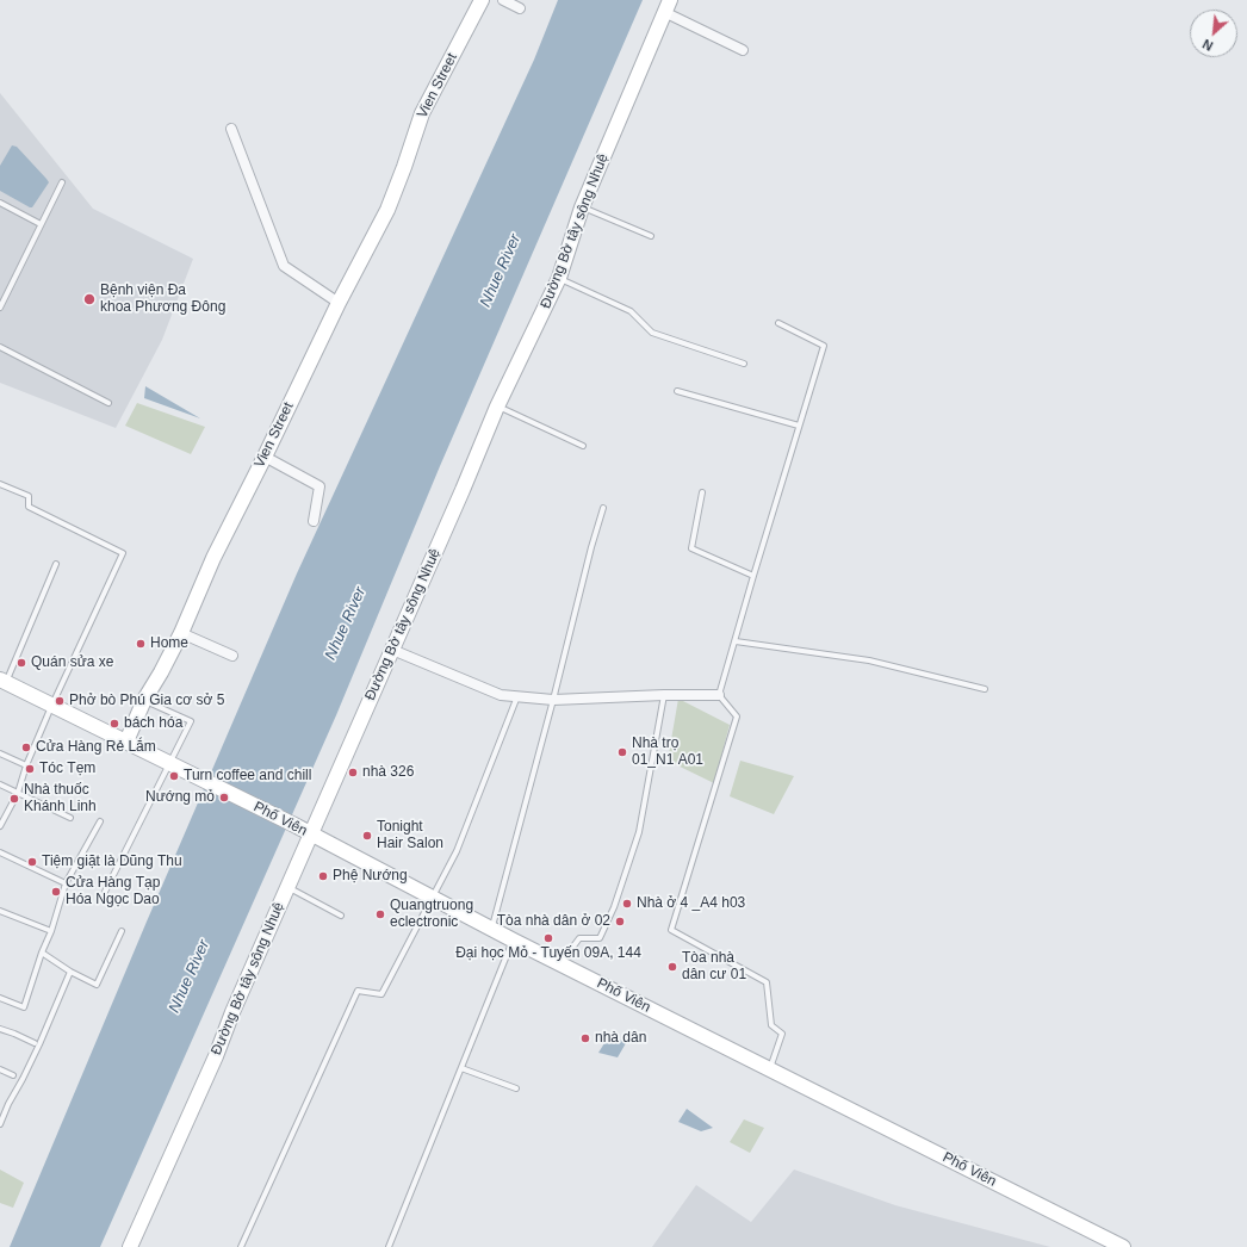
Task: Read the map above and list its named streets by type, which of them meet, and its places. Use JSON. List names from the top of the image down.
{
  "streets": {
    "street": ["Vien Street", "Đường Bờ tây sông Nhuệ", "Phố Viên"]
  },
  "crossings": [
    ["Vien Street", "Phố Viên"],
    ["Đường Bờ tây sông Nhuệ", "Phố Viên"]
  ],
  "water": ["Nhue River"],
  "places": [
    "Bệnh viện Đa khoa Phương Đông",
    "Home",
    "Quán sửa xe",
    "Phở bò Phú Gia cơ sở 5",
    "bách hóa",
    "Cửa Hàng Rẻ Lắm",
    "Nhà trọ 01_N1 A01",
    "Tóc Tẹm",
    "nhà 326",
    "Turn coffee and chill",
    "Nướng mỏ",
    "Nhà thuốc Khánh Linh",
    "Tonight Hair Salon",
    "Tiệm giặt là Dũng Thu",
    "Phệ Nướng",
    "Cửa Hàng Tạp Hóa Ngọc Dao",
    "Nhà ở 4 _A4 h03",
    "Quangtruong eclectronic",
    "Tòa nhà dân ở 02",
    "Đại học Mỏ - Tuyến 09A, 144",
    "Tòa nhà dân cư 01",
    "nhà dân"
  ],
  "north": "bottom left"
}
